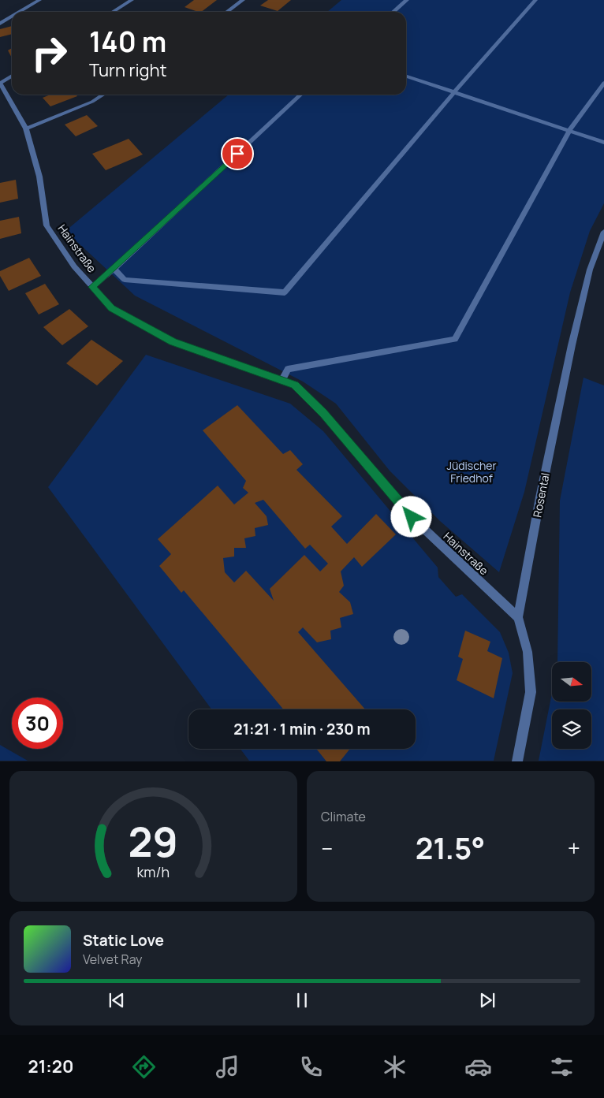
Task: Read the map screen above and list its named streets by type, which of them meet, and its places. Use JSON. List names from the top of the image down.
{
  "streets": {
    "street": ["Hainstraße", "Rosental"]
  },
  "crossings": [
    ["Hainstraße", "Rosental"]
  ],
  "parks": ["Jüdischer Friedhof"],
  "north": "right",
  "page": {
    "turn": ["140 m", "Turn right"],
    "limit": "30",
    "trip": "21:21 · 1 min · 230 m",
    "tile": "Climate",
    "heat": ["−", "21.5°", "+"],
    "song": ["Static Love", "Velvet Ray"],
    "tabs": "21:20",
    "gauge": ["29", "km/h"]
  }
}
